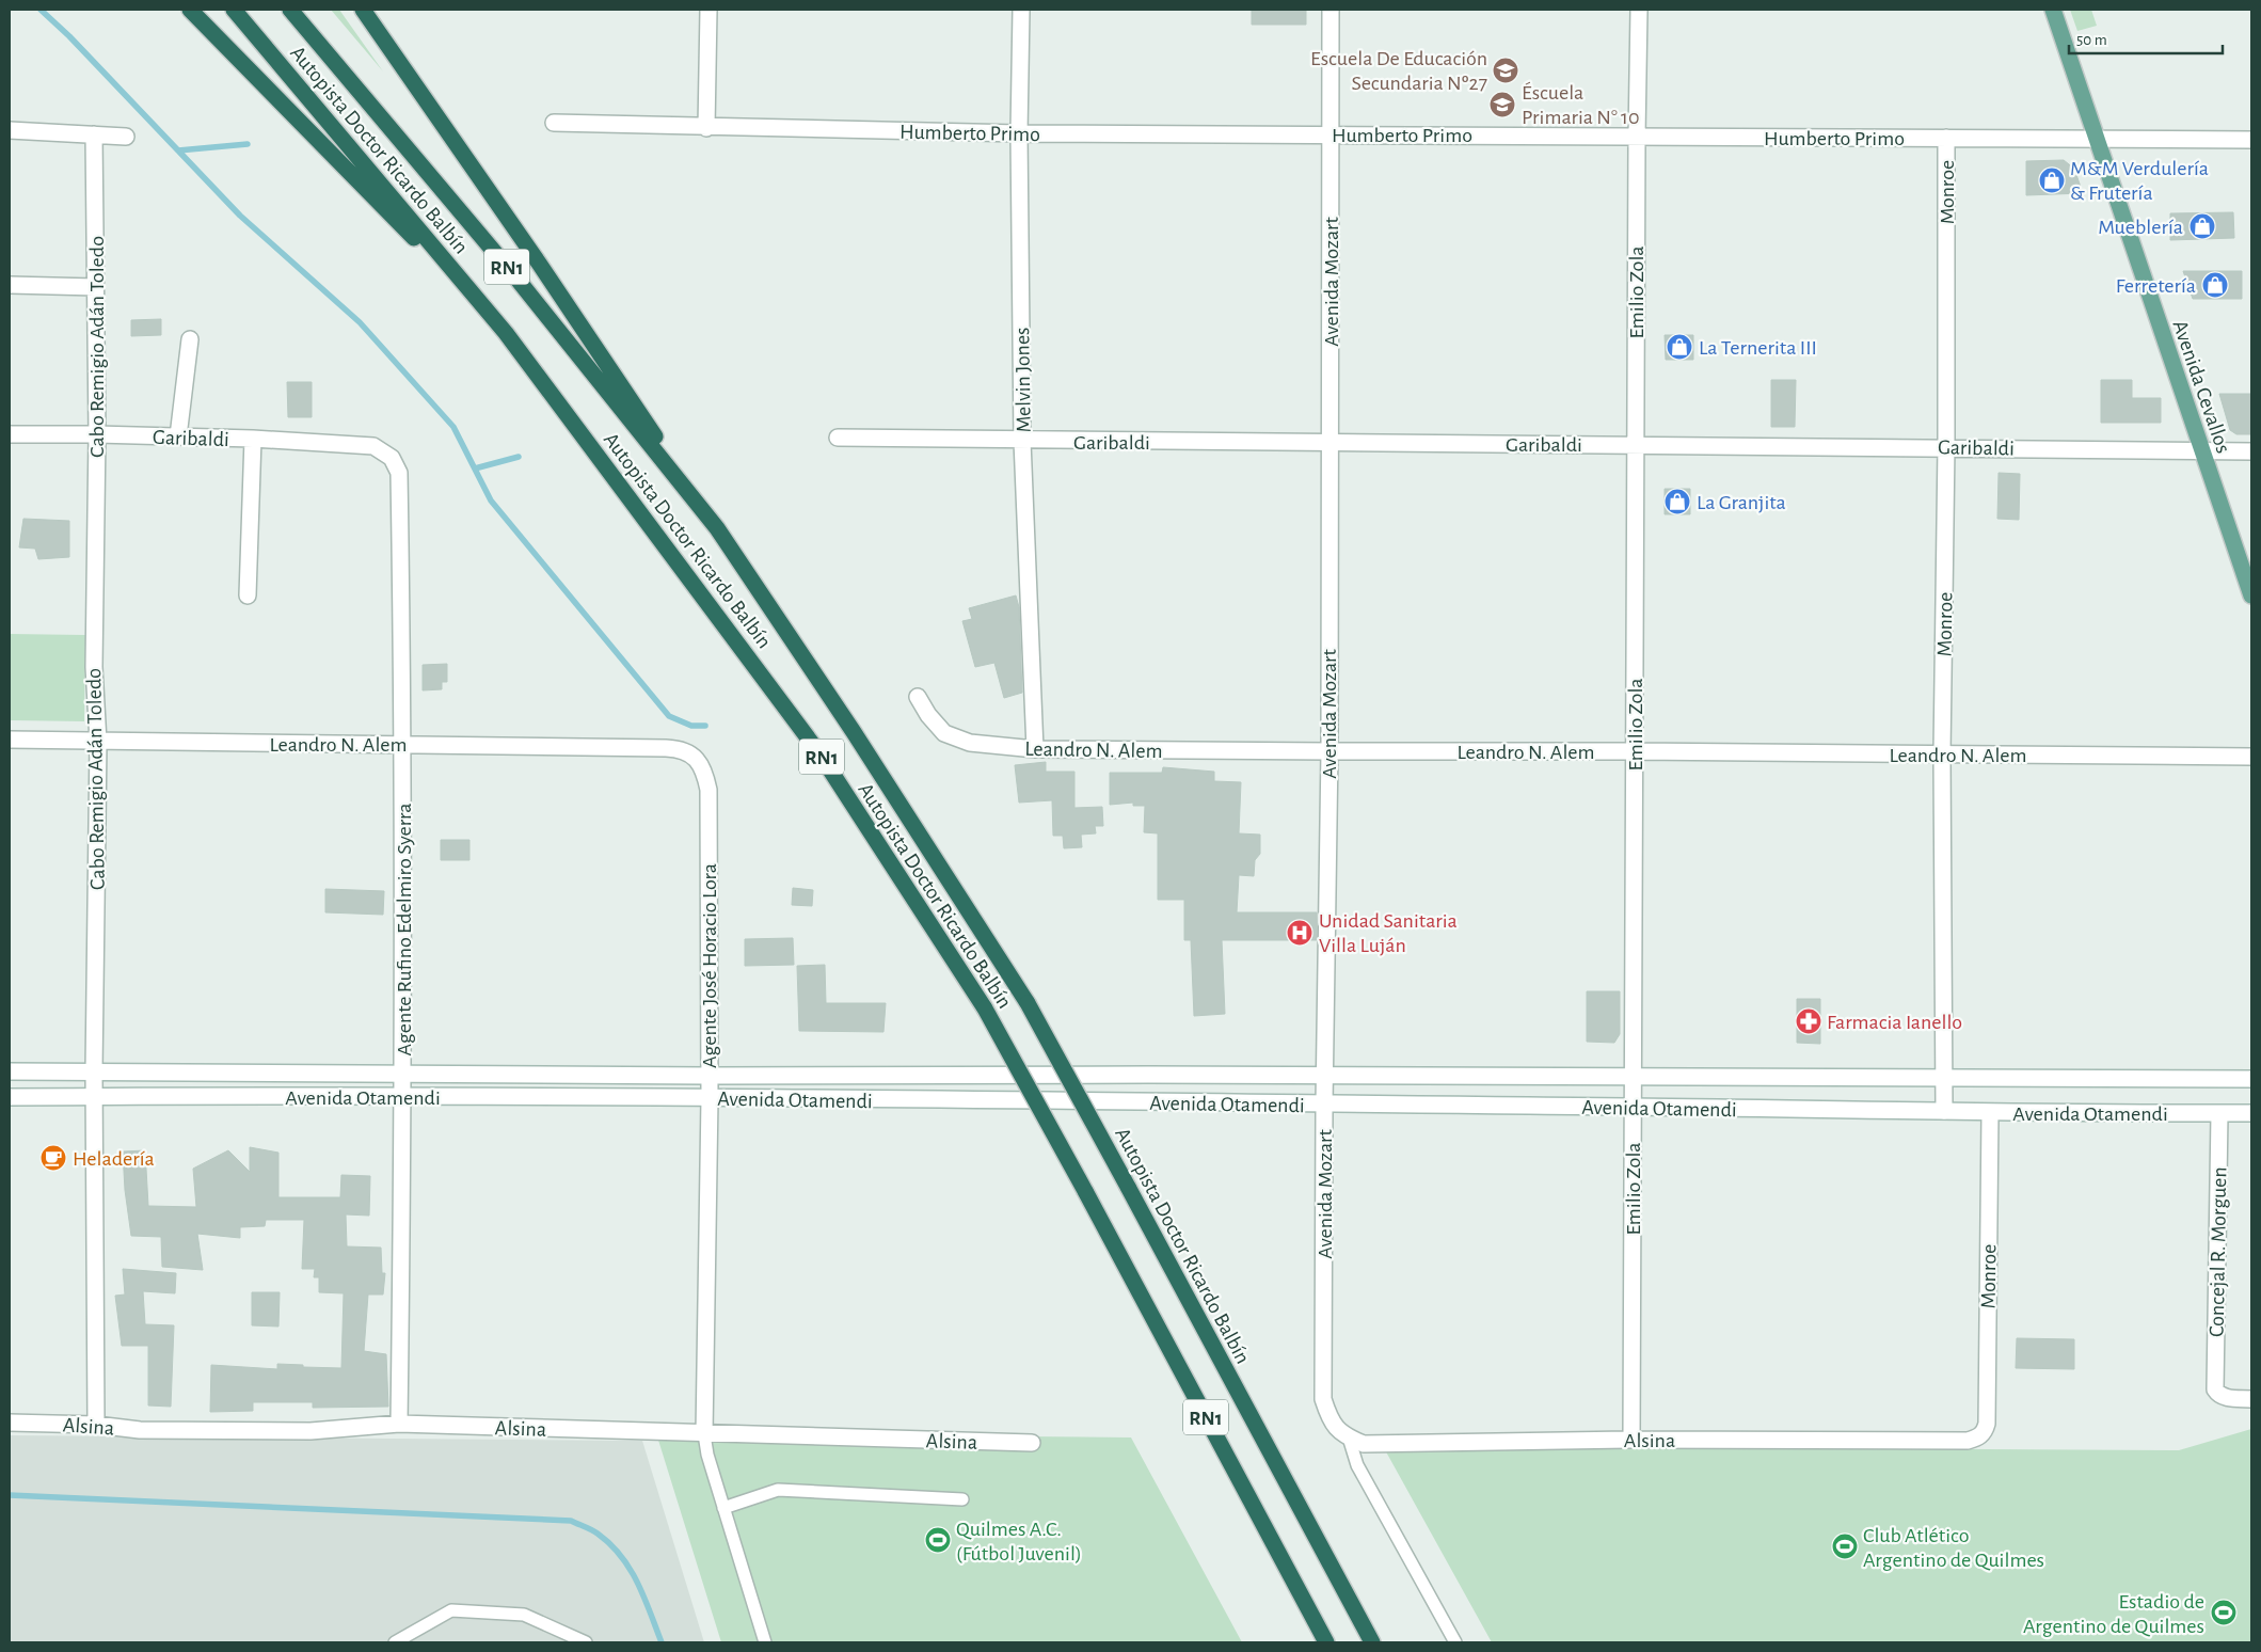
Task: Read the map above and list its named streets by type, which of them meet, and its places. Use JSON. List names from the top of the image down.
{
  "streets": {
    "highway": ["Autopista Doctor Ricardo Balbín", "RN1"],
    "main road": ["Avenida Cevallos"],
    "street": [
      "Humberto Primo",
      "Monroe",
      "Avenida Mozart",
      "Emilio Zola",
      "Cabo Remigio Adán Toledo",
      "Melvin Jones",
      "Garibaldi",
      "Leandro N. Alem",
      "Agente Rufino Edelmiro Syerra",
      "Agente José Horacio Lora",
      "Avenida Otamendi",
      "Concejal R. Morguen",
      "Alsina"
    ]
  },
  "crossings": [
    ["Humberto Primo", "Monroe"],
    ["Humberto Primo", "Avenida Mozart"],
    ["Humberto Primo", "Emilio Zola"],
    ["Humberto Primo", "Melvin Jones"],
    ["Humberto Primo", "Avenida Cevallos"],
    ["Monroe", "Garibaldi"],
    ["Monroe", "Leandro N. Alem"],
    ["Monroe", "Avenida Otamendi"],
    ["Monroe", "Alsina"],
    ["Avenida Mozart", "Garibaldi"],
    ["Avenida Mozart", "Leandro N. Alem"],
    ["Avenida Mozart", "Avenida Otamendi"],
    ["Avenida Mozart", "Alsina"],
    ["Emilio Zola", "Garibaldi"],
    ["Emilio Zola", "Leandro N. Alem"],
    ["Emilio Zola", "Avenida Otamendi"],
    ["Emilio Zola", "Alsina"],
    ["Cabo Remigio Adán Toledo", "Garibaldi"],
    ["Cabo Remigio Adán Toledo", "Leandro N. Alem"],
    ["Cabo Remigio Adán Toledo", "Avenida Otamendi"],
    ["Cabo Remigio Adán Toledo", "Alsina"],
    ["Melvin Jones", "Garibaldi"],
    ["Melvin Jones", "Leandro N. Alem"],
    ["Avenida Cevallos", "Garibaldi"],
    ["Garibaldi", "Agente Rufino Edelmiro Syerra"],
    ["Leandro N. Alem", "Agente Rufino Edelmiro Syerra"],
    ["Leandro N. Alem", "Agente José Horacio Lora"],
    ["Agente Rufino Edelmiro Syerra", "Avenida Otamendi"],
    ["Agente Rufino Edelmiro Syerra", "Alsina"],
    ["Agente José Horacio Lora", "Avenida Otamendi"],
    ["Agente José Horacio Lora", "Alsina"],
    ["Avenida Otamendi", "Concejal R. Morguen"]
  ],
  "places": {
    "school or university": ["Escuela De Educación Secundaria Nº27", "Éscuela Primaria N° 10"],
    "shop": [
      "M&M Verdulería & Frutería",
      "Mueblería",
      "Ferretería",
      "La Ternerita III",
      "La Granjita"
    ],
    "hospital": ["Unidad Sanitaria Villa Luján"],
    "pharmacy": ["Farmacia Ianello"],
    "cafe": ["Heladería"],
    "sports": ["Quilmes A.C. (Fútbol Juvenil)", "Club Atlético Argentino de Quilmes", "Estadio de Argentino de Quilmes"]
  },
  "scale_bar": "50 m"
}
